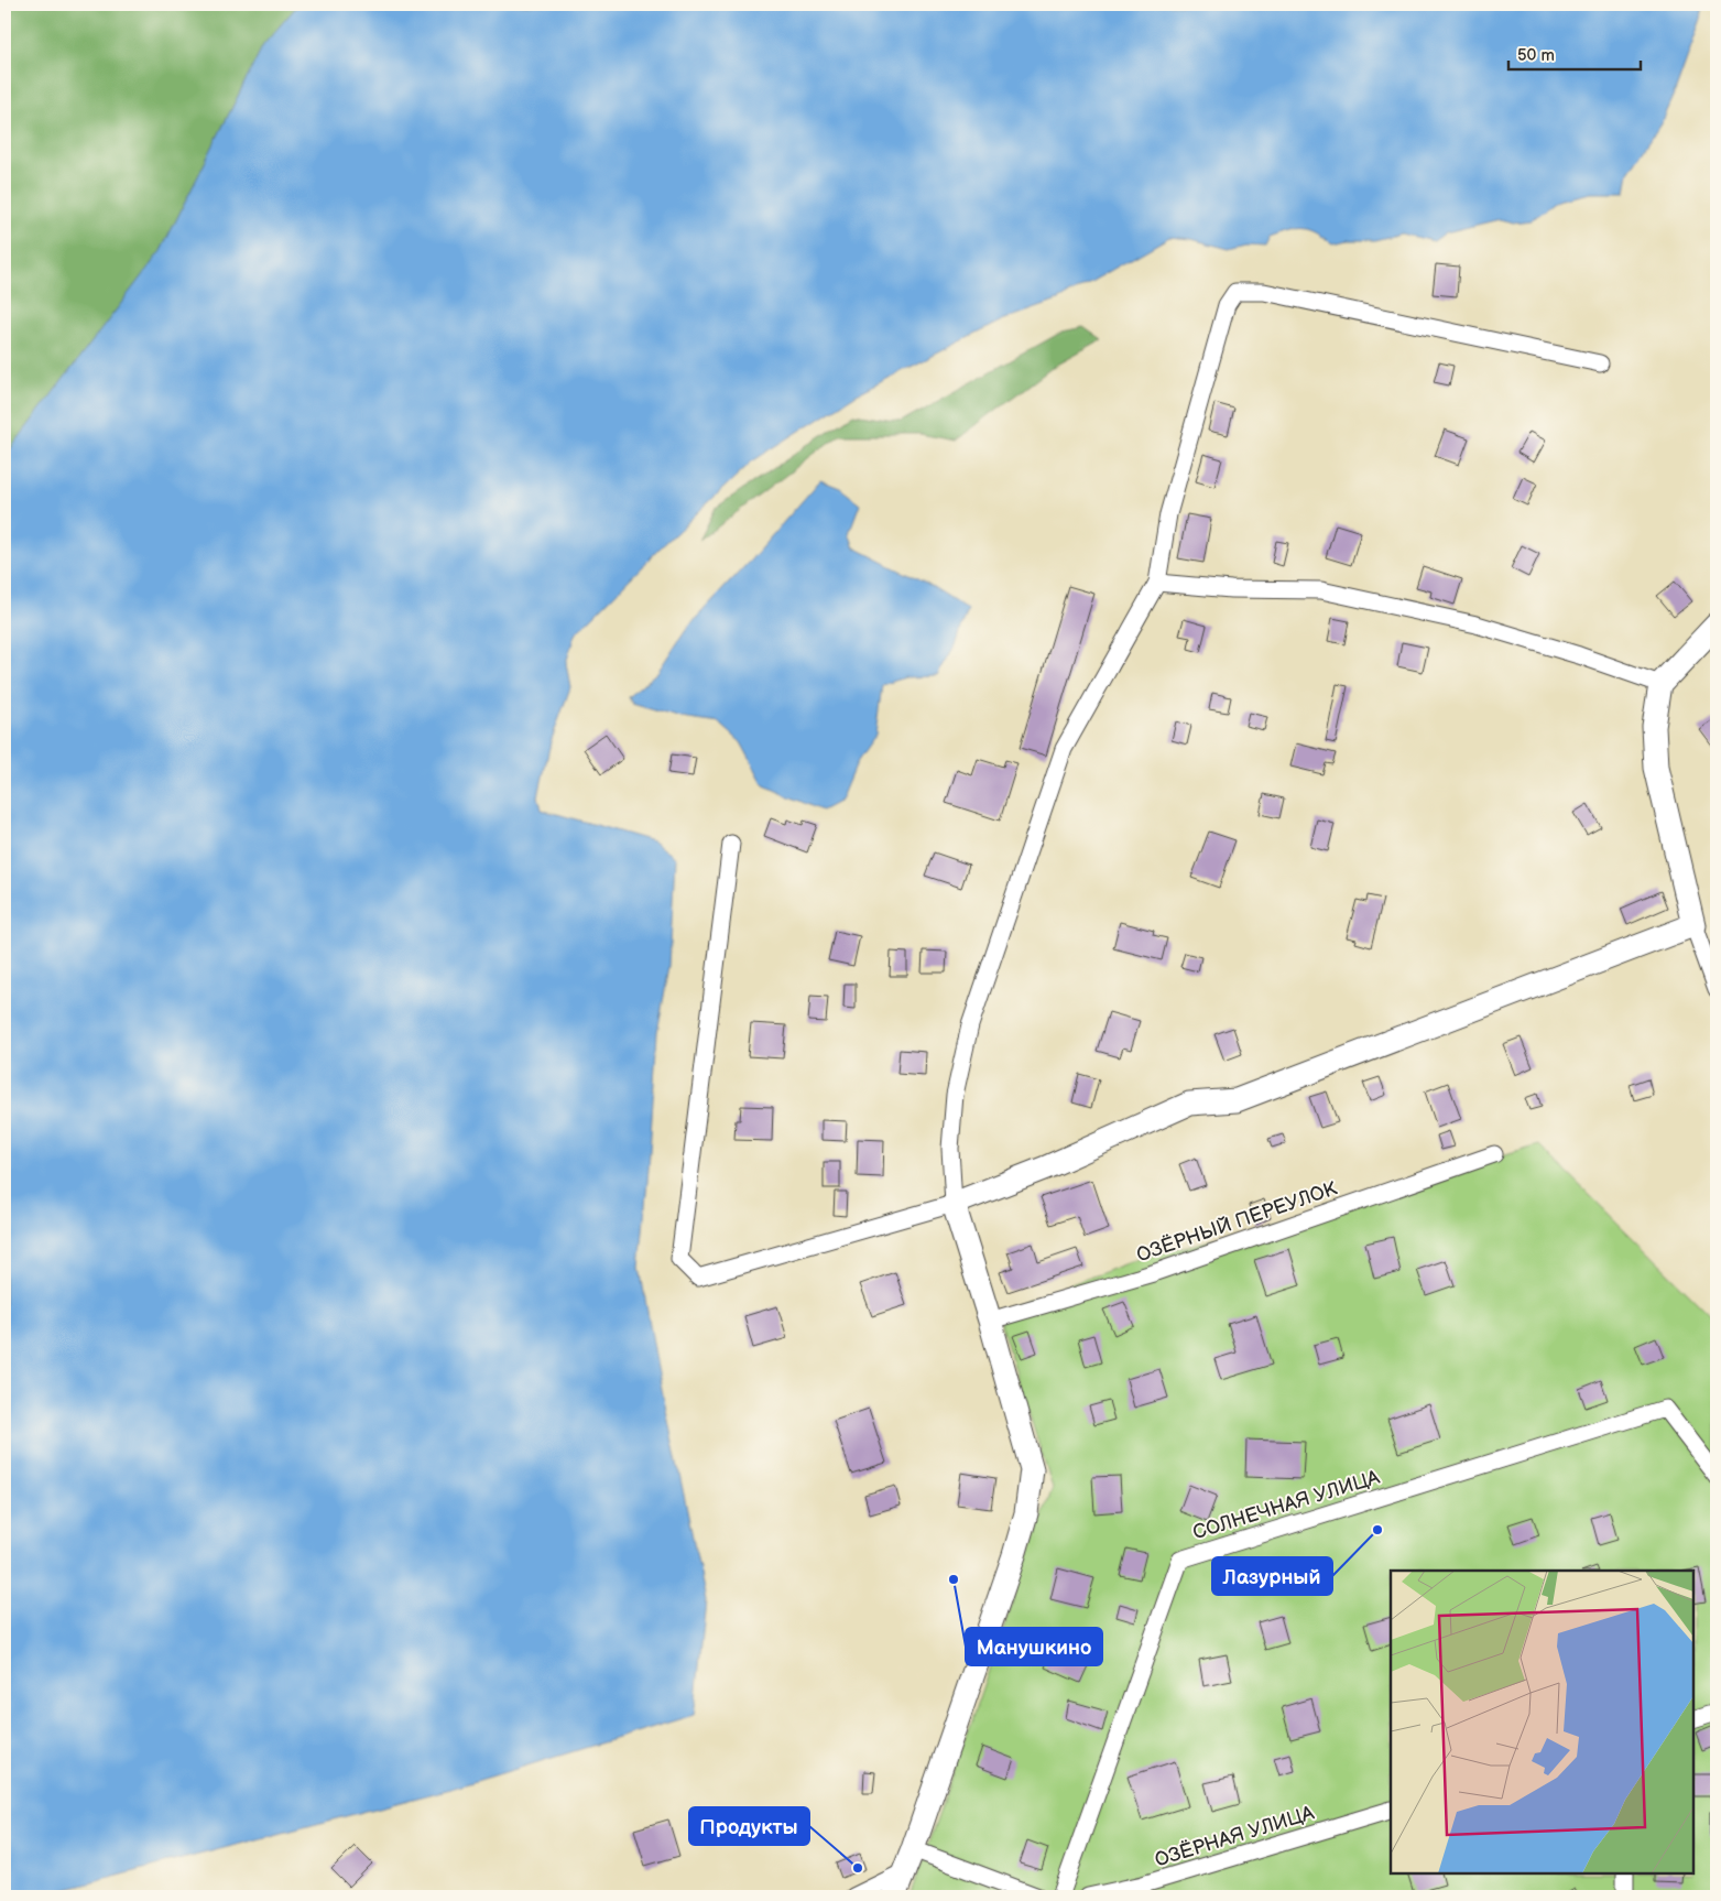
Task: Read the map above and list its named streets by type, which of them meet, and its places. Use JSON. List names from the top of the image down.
{
  "streets": {
    "street": ["ОЗЁРНЫЙ ПЕРЕУЛОК", "СОЛНЕЧНАЯ УЛИЦА", "ОЗЁРНАЯ УЛИЦА"]
  },
  "places": ["Лазурный", "Манушкино", "Продукты"],
  "scale_bar": "50 m"
}
